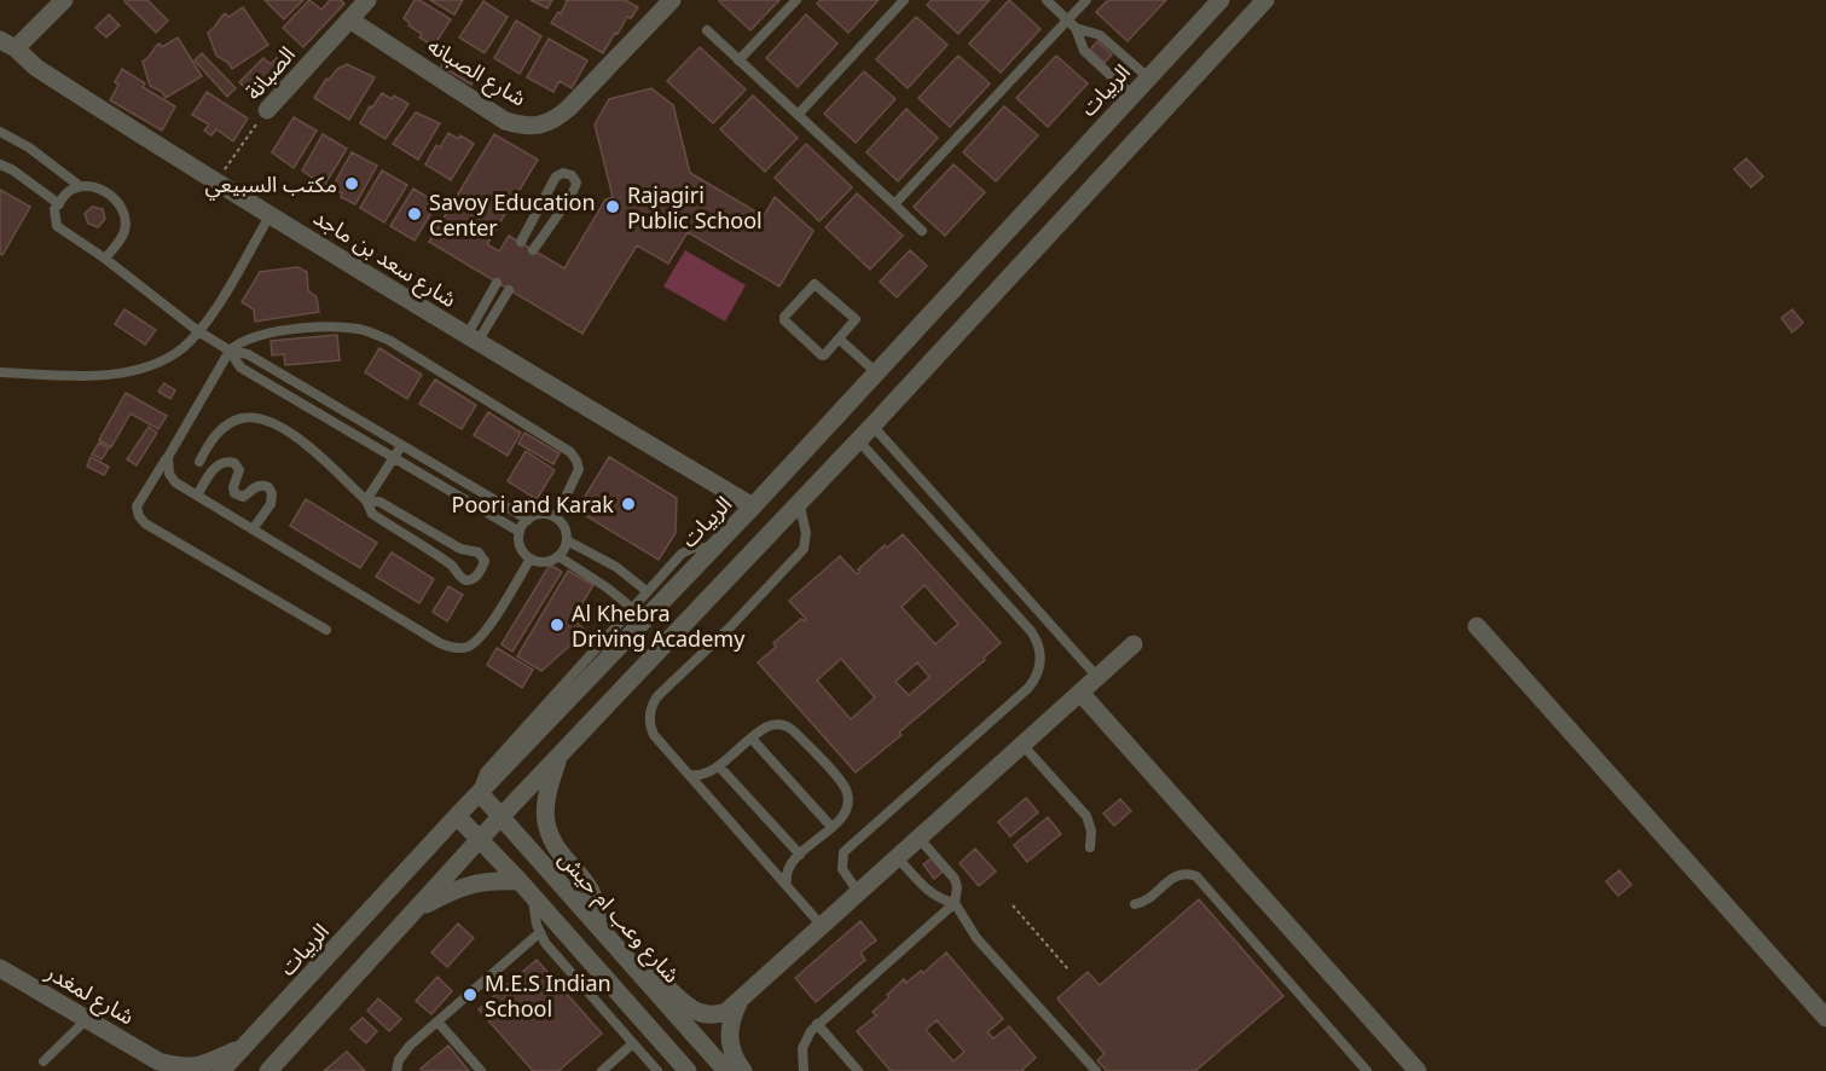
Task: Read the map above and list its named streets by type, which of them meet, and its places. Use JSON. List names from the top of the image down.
{
  "streets": {
    "street": [
      "شارع الصبانه",
      "الصبانة",
      "الربيات",
      "شارع سعد بن ماجد",
      "شارع وعب ام حيش",
      "شارع لمغدر"
    ]
  },
  "crossings": [
    ["شارع الصبانه", "الصبانة"],
    ["الصبانة", "شارع سعد بن ماجد"],
    ["الربيات", "شارع سعد بن ماجد"],
    ["الربيات", "شارع وعب ام حيش"],
    ["الربيات", "شارع لمغدر"]
  ],
  "places": [
    "مكتب السبيعي",
    "Rajagiri Public School",
    "Savoy Education Center",
    "Poori and Karak",
    "Al Khebra Driving Academy",
    "M.E.S Indian School"
  ]
}
